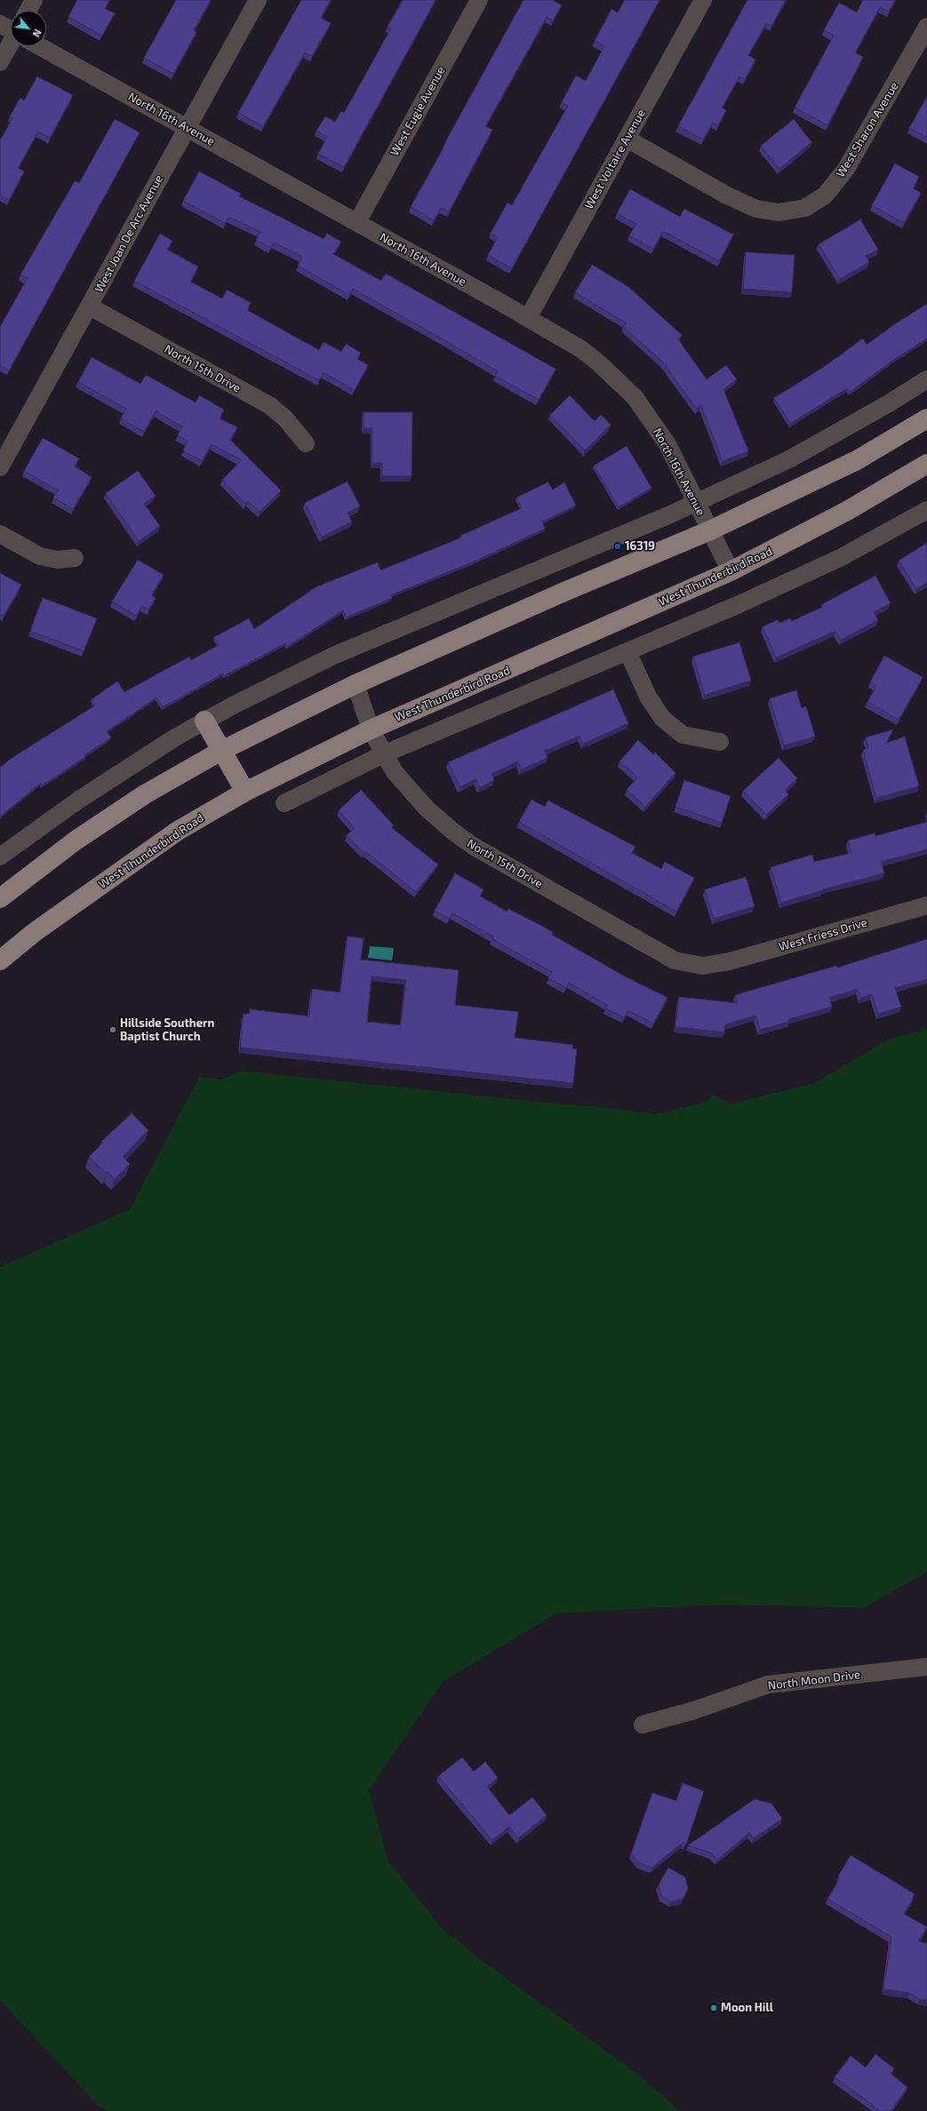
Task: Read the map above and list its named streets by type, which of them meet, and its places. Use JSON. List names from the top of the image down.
{
  "streets": {
    "main road": ["West Thunderbird Road"],
    "street": [
      "West Eugie Avenue",
      "North 16th Avenue",
      "West Sharon Avenue",
      "West Voltaire Avenue",
      "West Joan De Arc Avenue",
      "North 15th Drive",
      "West Friess Drive",
      "North Moon Drive"
    ]
  },
  "crossings": [
    ["West Eugie Avenue", "North 16th Avenue"],
    ["North 16th Avenue", "West Voltaire Avenue"],
    ["North 16th Avenue", "West Joan De Arc Avenue"],
    ["North 16th Avenue", "West Thunderbird Road"],
    ["West Sharon Avenue", "West Voltaire Avenue"],
    ["West Joan De Arc Avenue", "North 15th Drive"],
    ["North 15th Drive", "West Thunderbird Road"],
    ["North 15th Drive", "West Friess Drive"]
  ],
  "places": ["16319", "Hillside Southern Baptist Church", "Moon Hill"],
  "north": "bottom right"
}
